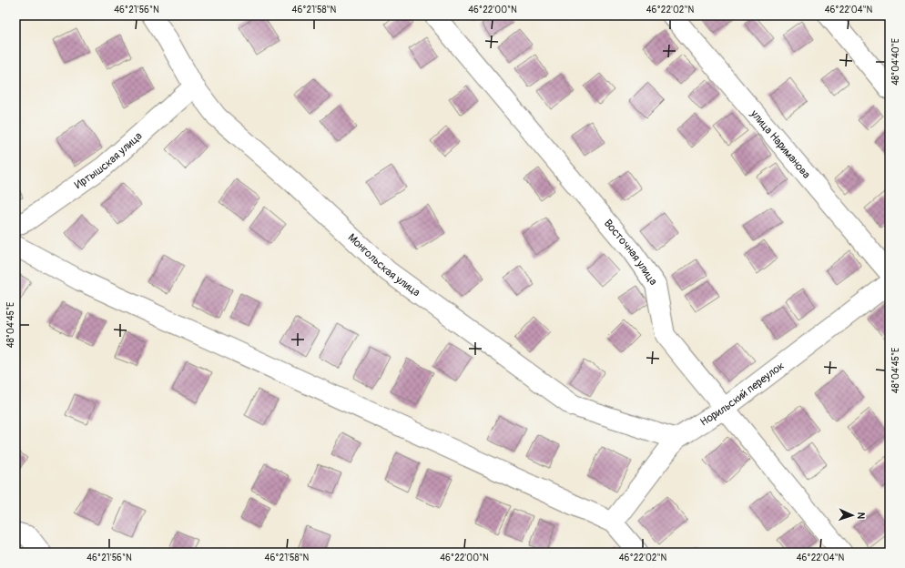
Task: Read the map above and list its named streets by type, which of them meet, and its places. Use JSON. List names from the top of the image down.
{
  "streets": {
    "street": [
      "улица Нариманова",
      "Иртышская улица",
      "Восточная улица",
      "Монгольская улица",
      "Норильский переулок"
    ]
  },
  "crossings": [
    ["Иртышская улица", "Монгольская улица"],
    ["Восточная улица", "Норильский переулок"],
    ["Монгольская улица", "Норильский переулок"]
  ],
  "north": "right",
  "coordinates": [
    "46°21'56\"N",
    "46°21'58\"N",
    "46°22'00\"N",
    "46°22'02\"N",
    "46°22'04\"N",
    "48°04'40\"E",
    "48°04'45\"E"
  ]
}
